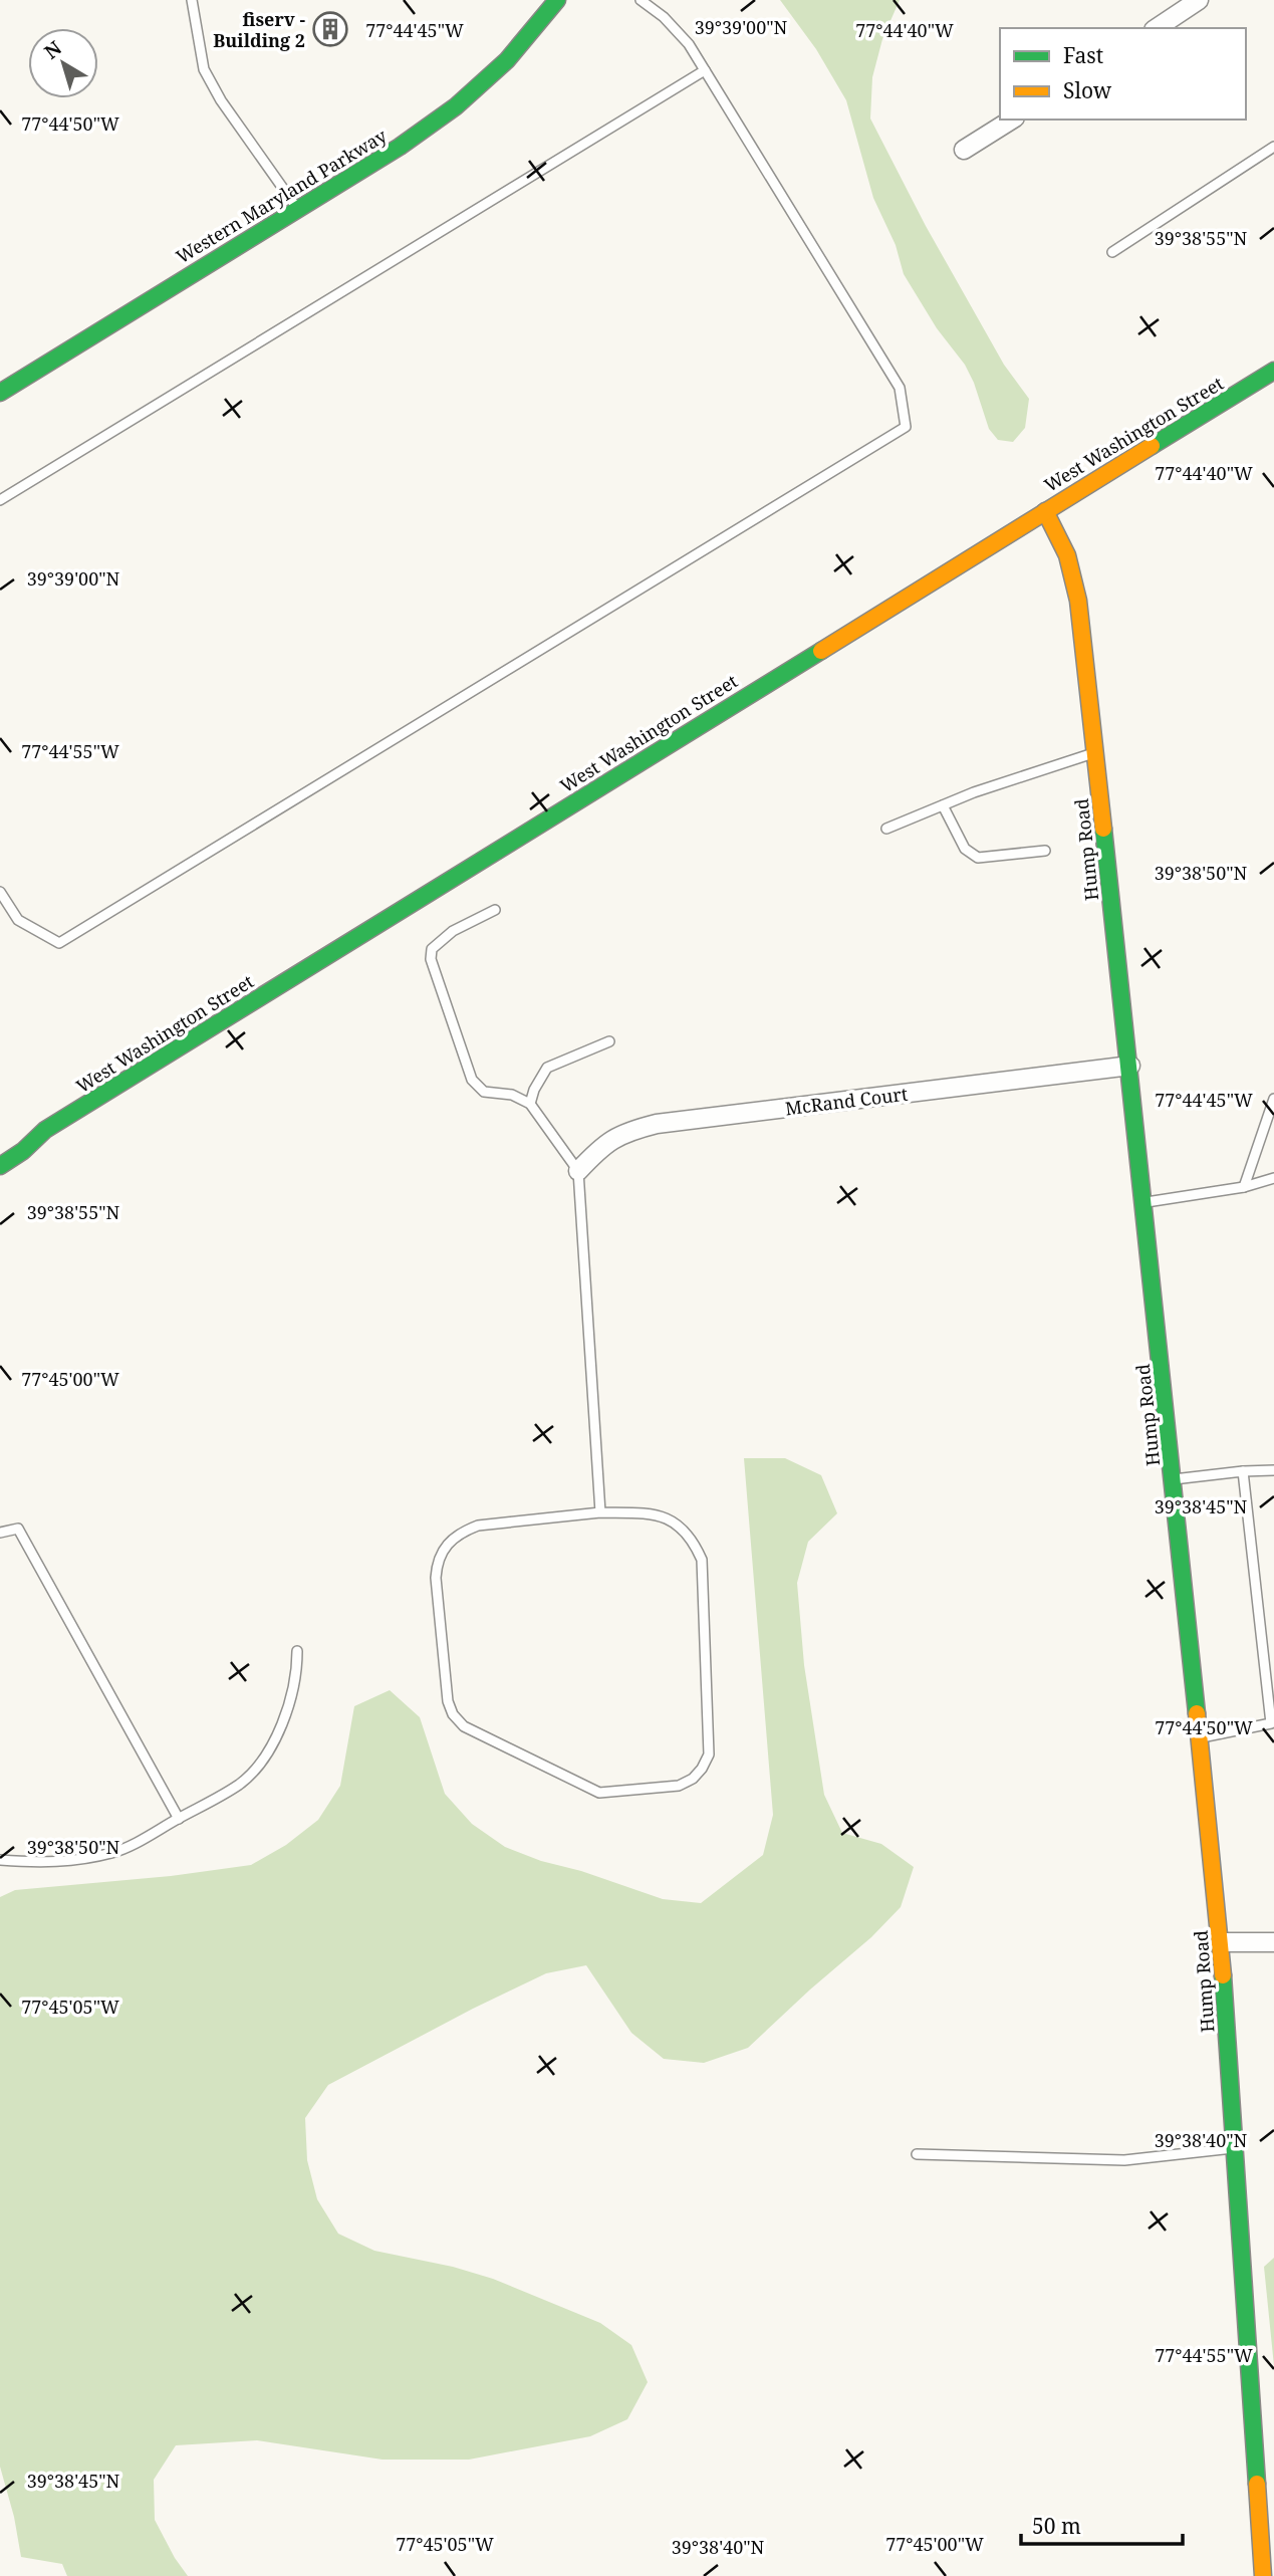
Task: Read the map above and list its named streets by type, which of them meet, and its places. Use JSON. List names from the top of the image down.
{
  "streets": {
    "street": [
      "Western Maryland Parkway",
      "West Washington Street",
      "Hump Road",
      "McRand Court"
    ]
  },
  "crossings": [
    ["West Washington Street", "Hump Road"],
    ["Hump Road", "McRand Court"]
  ],
  "places": {
    "building": ["fiserv - Building 2"]
  },
  "legend": ["Fast", "Slow"],
  "scale_bar": "50 m",
  "north": "top left",
  "coordinates": [
    "39°39'00\"N",
    "77°44'45\"W",
    "77°44'40\"W",
    "77°44'50\"W",
    "39°38'55\"N",
    "77°44'55\"W",
    "39°38'50\"N",
    "77°45'00\"W",
    "39°38'45\"N",
    "77°45'05\"W",
    "39°38'40\"N"
  ]
}
